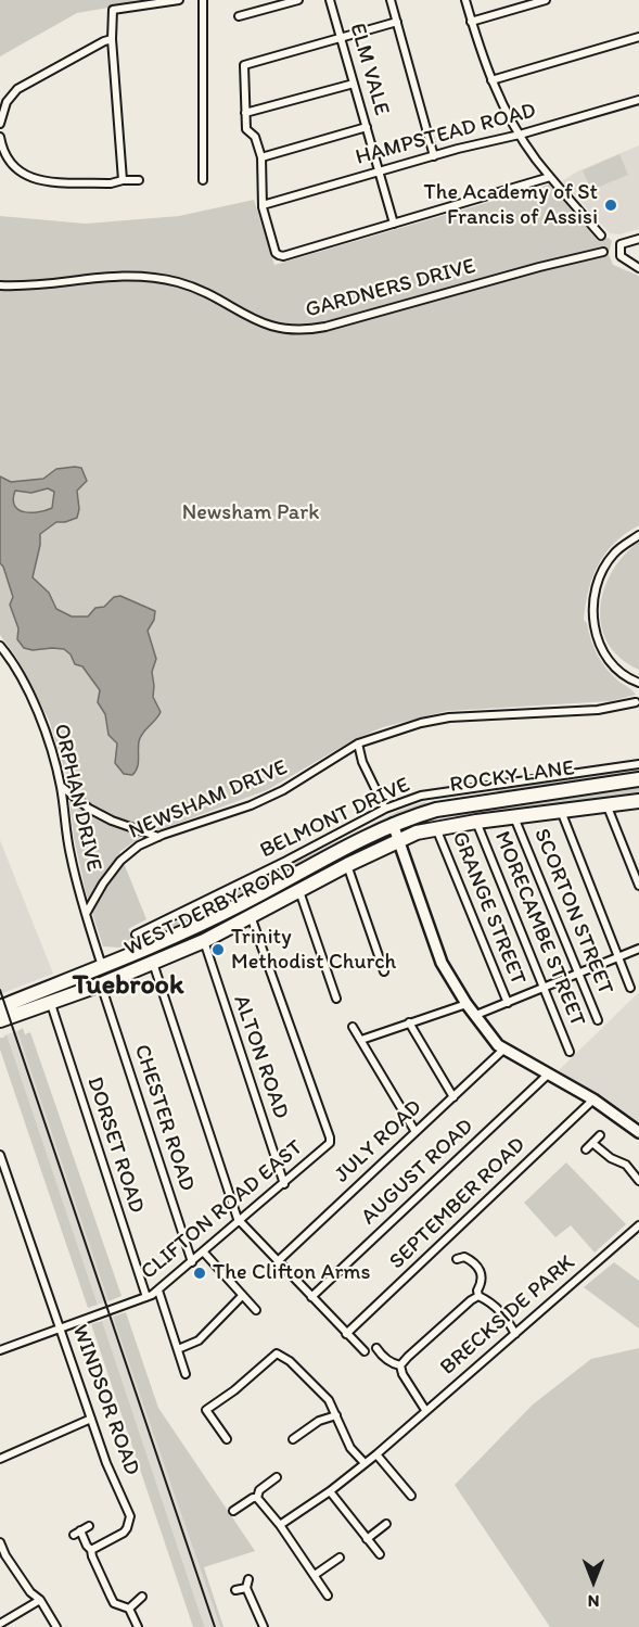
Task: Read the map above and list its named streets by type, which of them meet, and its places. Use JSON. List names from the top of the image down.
{
  "streets": {
    "highway": ["ROCKY LANE", "WEST DERBY ROAD"],
    "street": [
      "ELM VALE",
      "HAMPSTEAD ROAD",
      "GARDNERS DRIVE",
      "ORPHAN DRIVE",
      "NEWSHAM DRIVE",
      "BELMONT DRIVE",
      "GRANGE STREET",
      "SCORTON STREET",
      "MORECAMBE STREET",
      "ALTON ROAD",
      "CHESTER ROAD",
      "JULY ROAD",
      "DORSET ROAD",
      "AUGUST ROAD",
      "SEPTEMBER ROAD",
      "CLIFTON ROAD EAST",
      "BRECKSIDE PARK",
      "WINDSOR ROAD"
    ]
  },
  "crossings": [
    ["ELM VALE", "HAMPSTEAD ROAD"],
    ["ROCKY LANE", "GRANGE STREET"],
    ["ROCKY LANE", "WEST DERBY ROAD"],
    ["ROCKY LANE", "SCORTON STREET"],
    ["ROCKY LANE", "MORECAMBE STREET"],
    ["ORPHAN DRIVE", "NEWSHAM DRIVE"],
    ["ORPHAN DRIVE", "WEST DERBY ROAD"],
    ["WEST DERBY ROAD", "ALTON ROAD"],
    ["WEST DERBY ROAD", "CHESTER ROAD"],
    ["WEST DERBY ROAD", "DORSET ROAD"],
    ["WEST DERBY ROAD", "CLIFTON ROAD EAST"],
    ["ALTON ROAD", "CLIFTON ROAD EAST"],
    ["CHESTER ROAD", "CLIFTON ROAD EAST"],
    ["DORSET ROAD", "CLIFTON ROAD EAST"],
    ["CLIFTON ROAD EAST", "WINDSOR ROAD"]
  ],
  "districts": ["Tuebrook"],
  "parks": ["Newsham Park"],
  "places": ["The Academy of St Francis of Assisi", "Trinity Methodist Church", "The Clifton Arms"],
  "north": "bottom"
}
